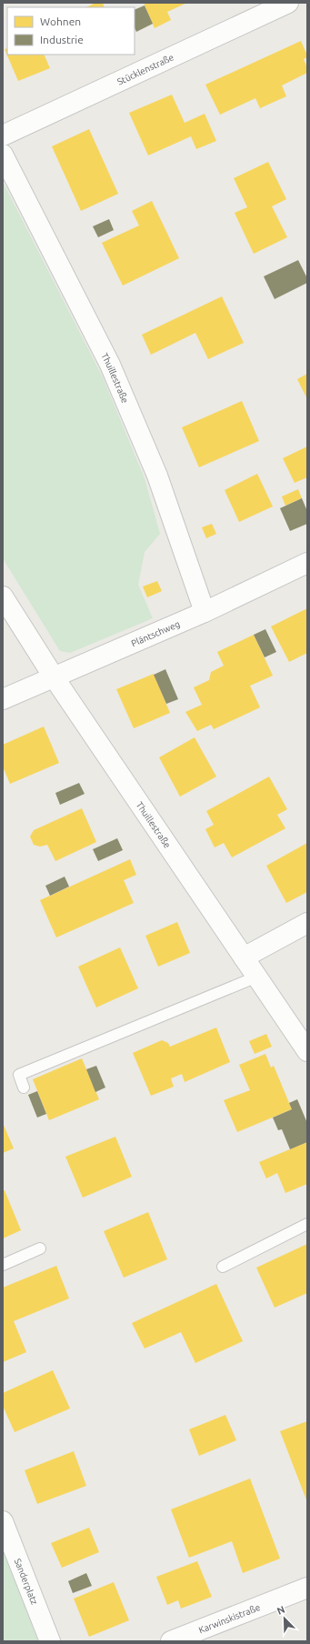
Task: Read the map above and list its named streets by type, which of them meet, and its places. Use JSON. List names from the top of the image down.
{
  "streets": {
    "street": [
      "Stücklenstraße",
      "Thuillestraße",
      "Pläntschweg",
      "Sanderplatz",
      "Karwinskistraße"
    ]
  },
  "crossings": [
    ["Thuillestraße", "Pläntschweg"]
  ],
  "legend": ["Wohnen", "Industrie"],
  "north": "top left"
}
